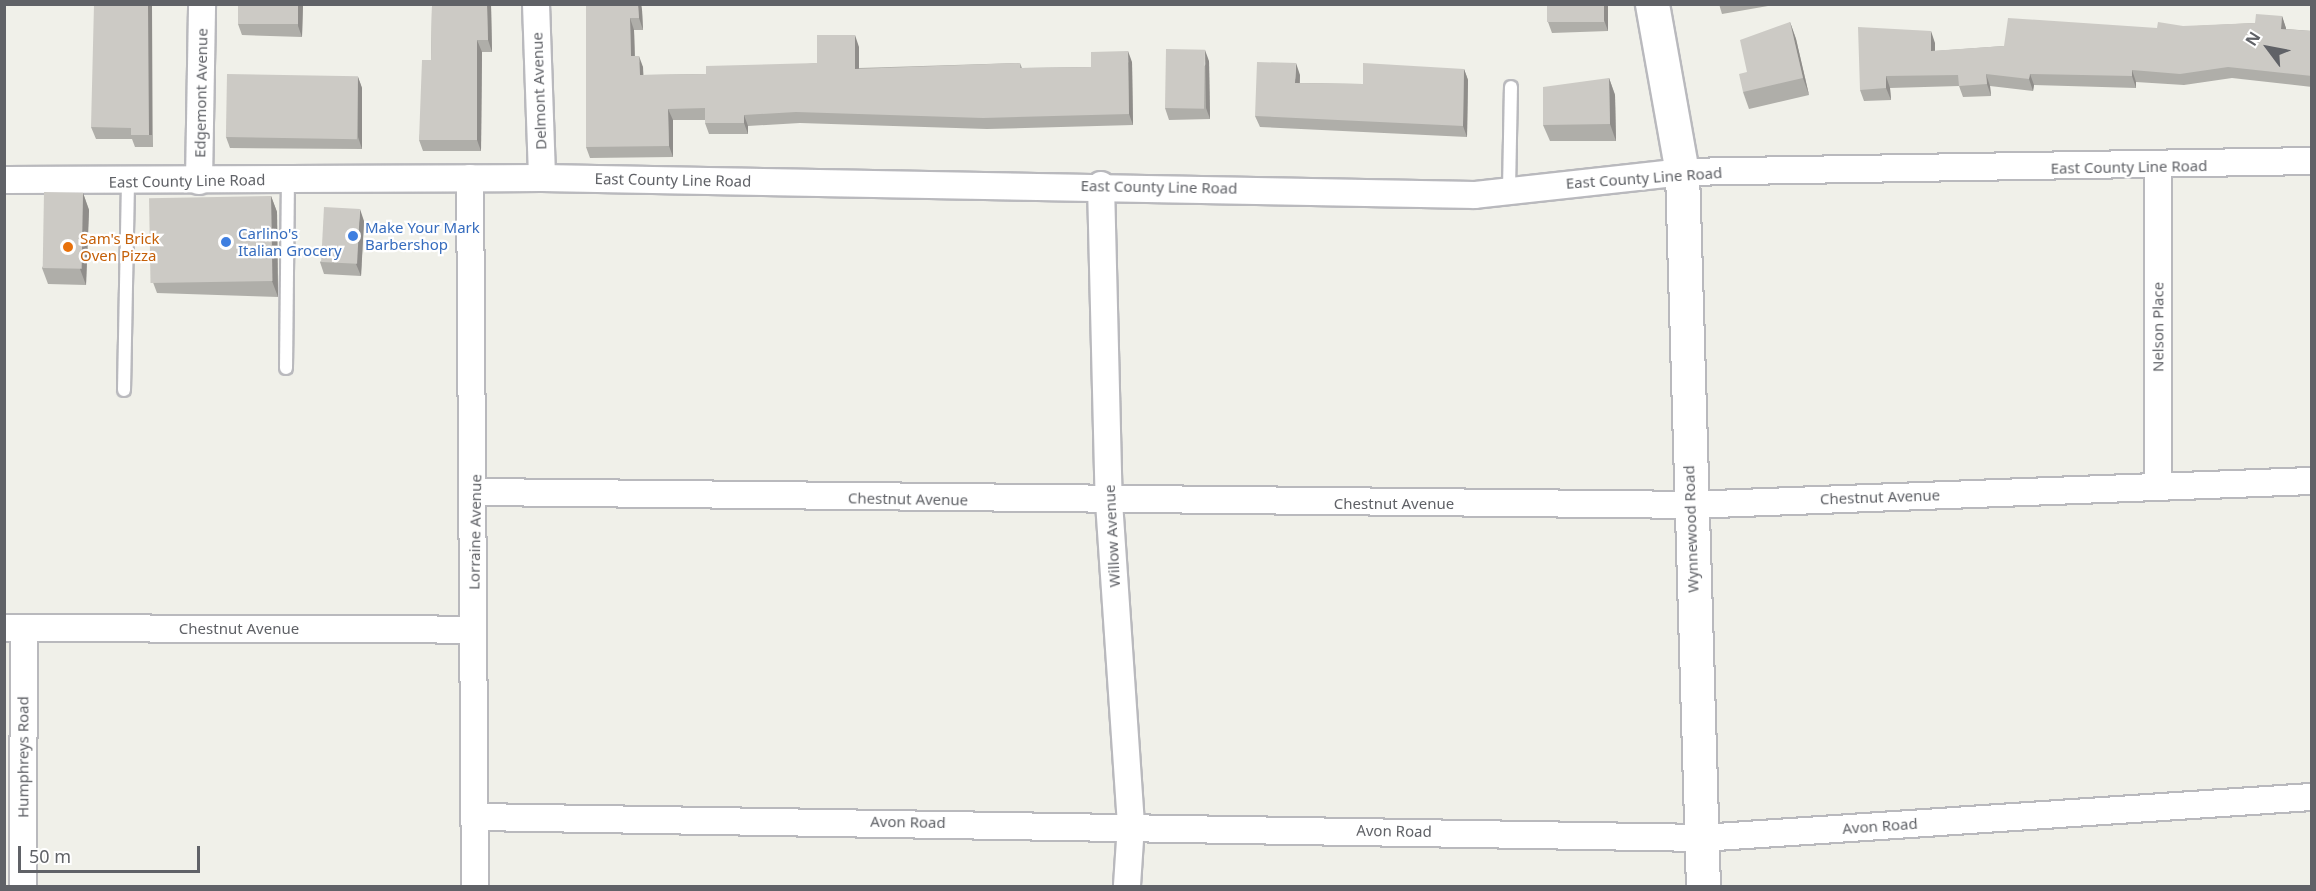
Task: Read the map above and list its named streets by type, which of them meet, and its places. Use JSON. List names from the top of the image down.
{
  "streets": {
    "main road": ["Wynnewood Road"],
    "street": [
      "Delmont Avenue",
      "Edgemont Avenue",
      "East County Line Road",
      "Nelson Place",
      "Chestnut Avenue",
      "Lorraine Avenue",
      "Willow Avenue",
      "Humphreys Road",
      "Avon Road"
    ]
  },
  "crossings": [
    ["Delmont Avenue", "East County Line Road"],
    ["Edgemont Avenue", "East County Line Road"],
    ["East County Line Road", "Nelson Place"],
    ["East County Line Road", "Wynnewood Road"],
    ["East County Line Road", "Lorraine Avenue"],
    ["East County Line Road", "Willow Avenue"],
    ["Nelson Place", "Chestnut Avenue"],
    ["Chestnut Avenue", "Wynnewood Road"],
    ["Chestnut Avenue", "Lorraine Avenue"],
    ["Chestnut Avenue", "Willow Avenue"],
    ["Chestnut Avenue", "Humphreys Road"],
    ["Wynnewood Road", "Avon Road"],
    ["Lorraine Avenue", "Avon Road"],
    ["Willow Avenue", "Avon Road"]
  ],
  "places": ["Make Your Mark Barbershop", "Carlino's Italian Grocery", "Sam's Brick Oven Pizza"],
  "scale_bar": "50 m",
  "north": "top left"
}
